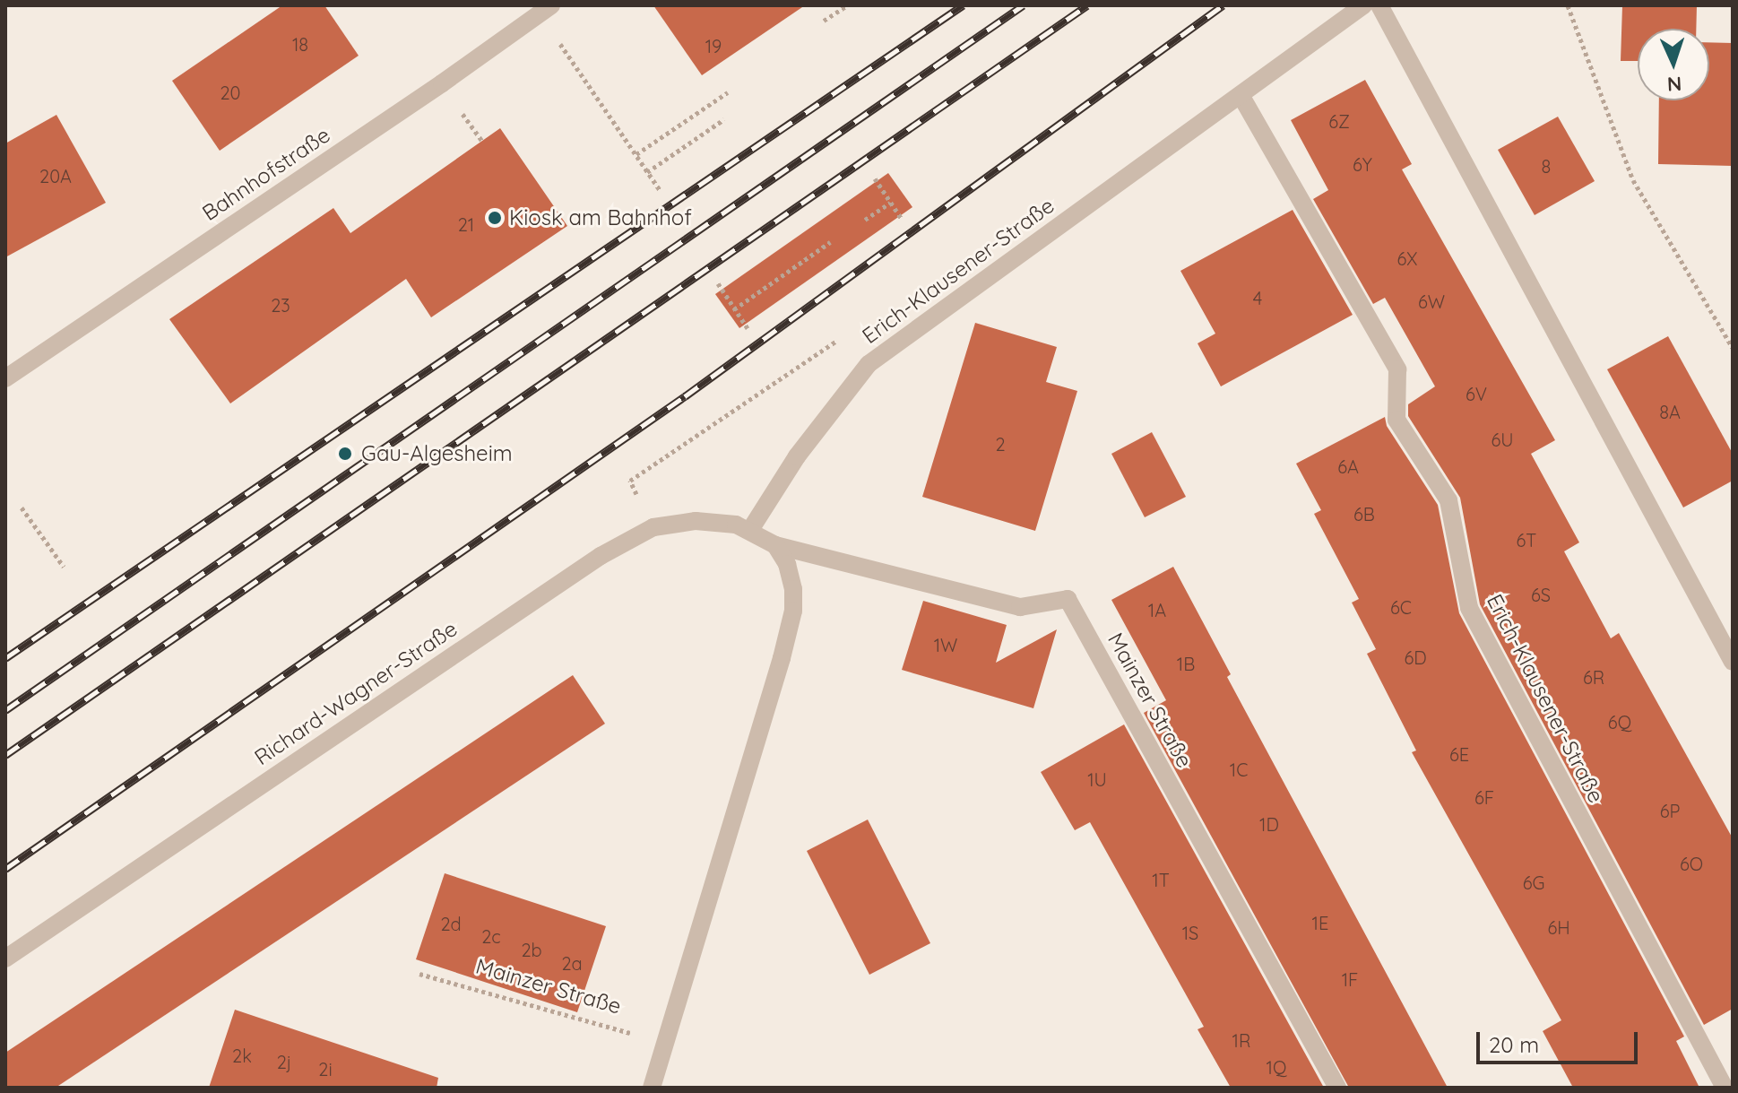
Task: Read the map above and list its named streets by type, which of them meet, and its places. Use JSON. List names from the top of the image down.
{
  "streets": {
    "street": [
      "Bahnhofstraße",
      "Erich-Klausener-Straße",
      "Richard-Wagner-Straße",
      "Mainzer Straße"
    ]
  },
  "crossings": [
    ["Erich-Klausener-Straße", "Richard-Wagner-Straße"],
    ["Erich-Klausener-Straße", "Mainzer Straße"],
    ["Richard-Wagner-Straße", "Mainzer Straße"]
  ],
  "places": ["Kiosk am Bahnhof", "Gau-Algesheim"],
  "house_numbers": [
    "18",
    "19",
    "20",
    "6Z",
    "6Y",
    "8",
    "20A",
    "21",
    "6X",
    "4",
    "6W",
    "23",
    "6V",
    "8A",
    "6U",
    "2",
    "6A",
    "6B",
    "6T",
    "6S",
    "6C",
    "1A",
    "1W",
    "6D",
    "1B",
    "6R",
    "6Q",
    "6E",
    "1C",
    "1U",
    "6F",
    "6P",
    "1D",
    "6O",
    "1T",
    "6G",
    "1E",
    "2d",
    "6H",
    "1S",
    "2c",
    "2b",
    "2a",
    "1F",
    "1R",
    "2k",
    "2j",
    "1Q",
    "2i"
  ],
  "scale_bar": "20 m",
  "north": "bottom"
}
